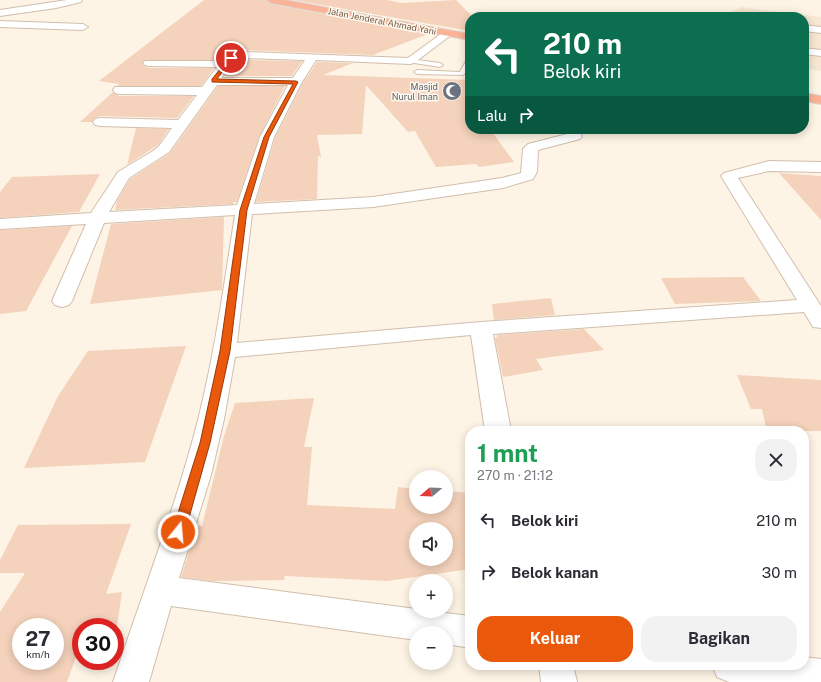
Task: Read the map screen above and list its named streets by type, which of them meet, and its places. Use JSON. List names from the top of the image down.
{
  "streets": {
    "highway": ["Jalan Jenderal Ahmad Yani"]
  },
  "places": {
    "mosque": ["Masjid Nurul Iman"]
  },
  "north": "left",
  "page": {
    "turn": ["210 m", "Belok kiri"],
    "then": "Lalu",
    "heading": ["1 mnt", "270 m · 21:12"],
    "map_buttons": ["+", "−"],
    "list": [
      {
        "name": "Belok kiri",
        "value": "210 m"
      },
      {
        "name": "Belok kanan",
        "value": "30 m"
      }
    ],
    "buttons": ["Keluar", "Bagikan"],
    "speed": "27 km/h",
    "limit": "30"
  }
}
